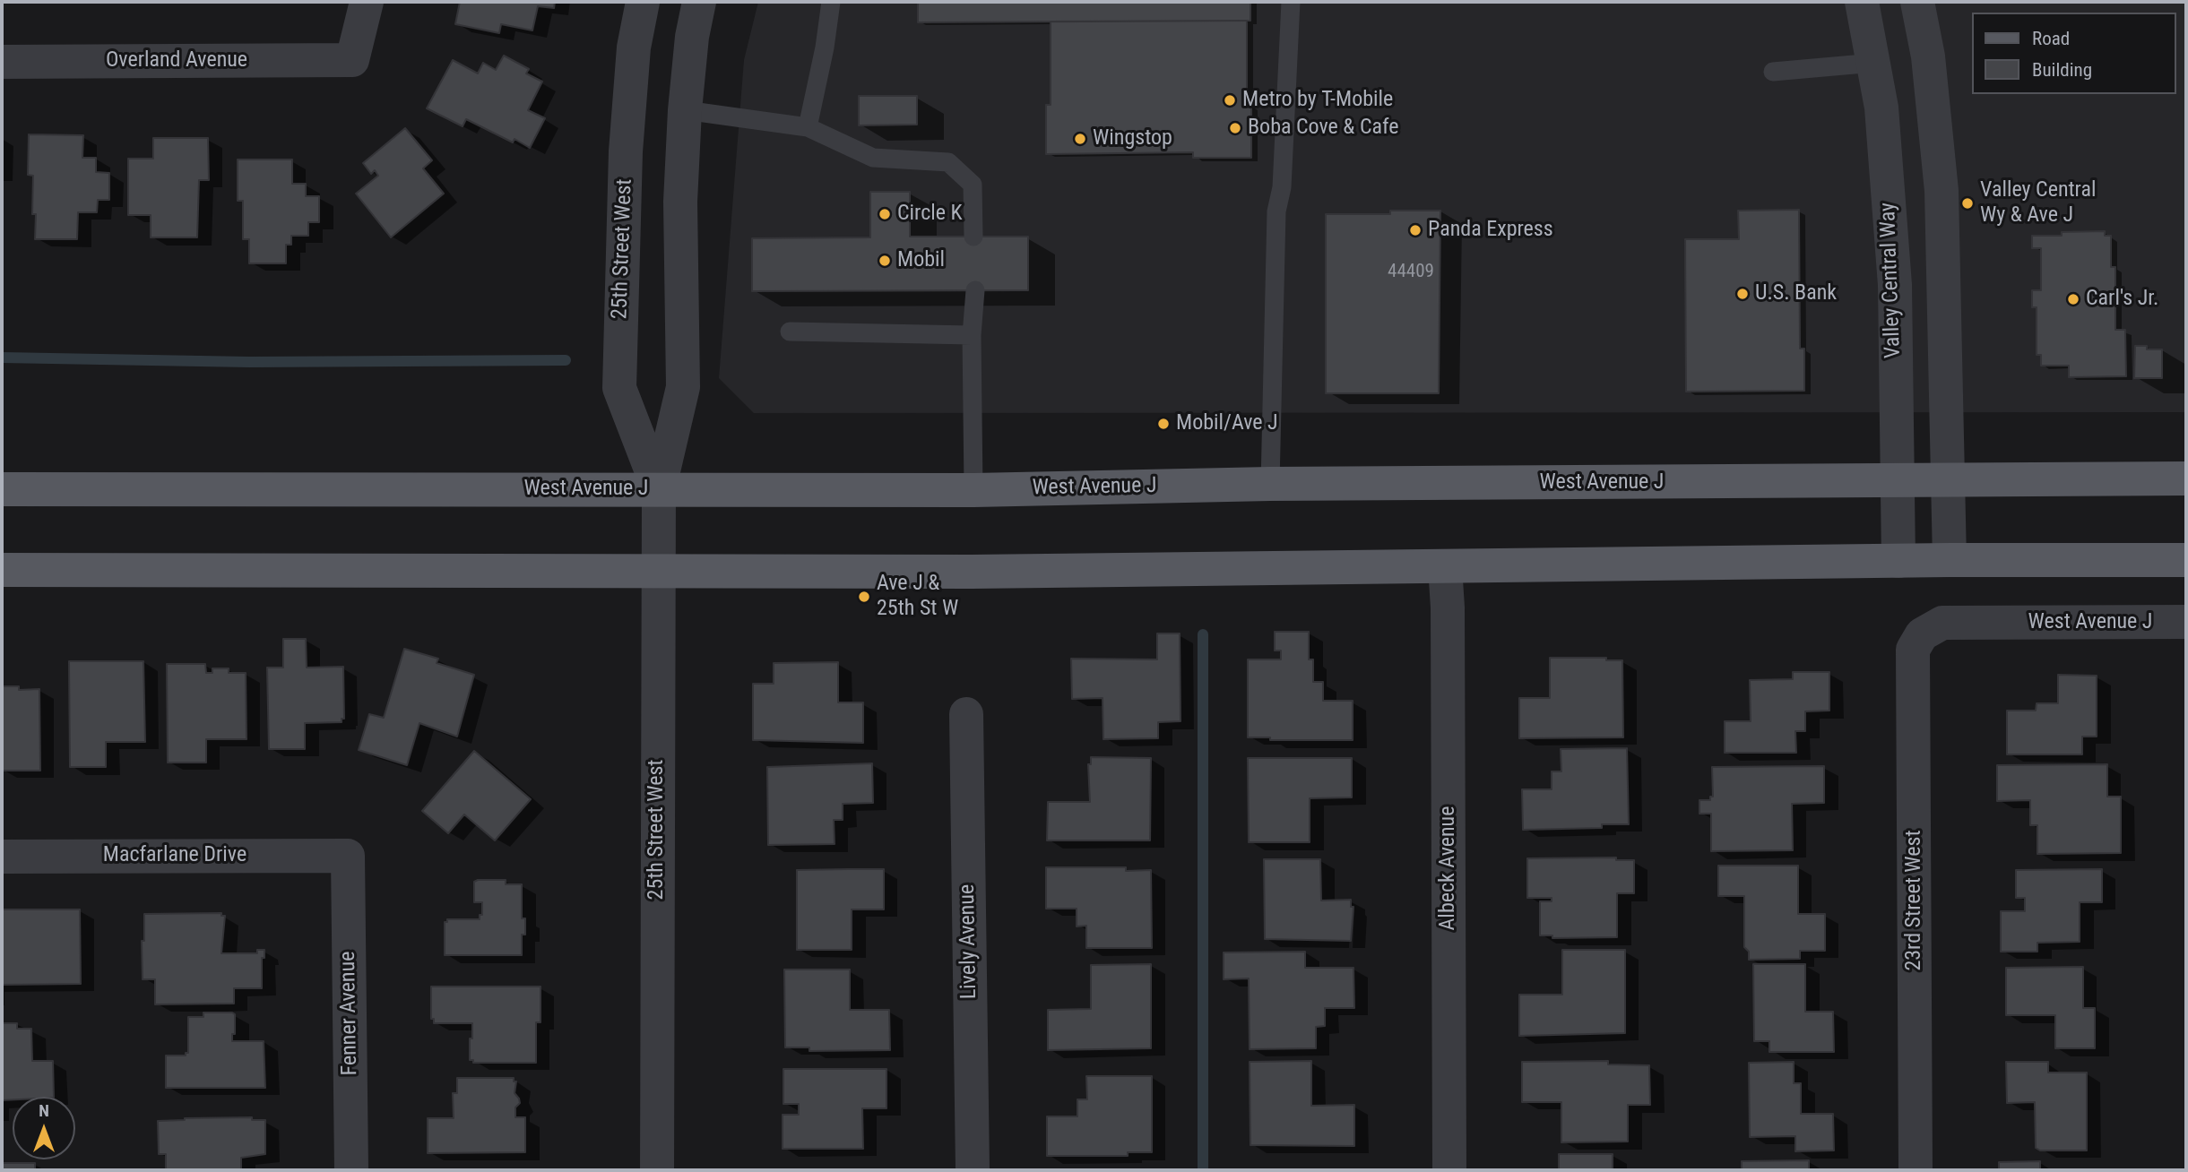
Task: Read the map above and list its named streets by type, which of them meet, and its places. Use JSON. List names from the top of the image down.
{
  "streets": {
    "main road": ["West Avenue J"],
    "street": [
      "Overland Avenue",
      "25th Street West",
      "Valley Central Way",
      "Macfarlane Drive",
      "Albeck Avenue",
      "23rd Street West",
      "Lively Avenue",
      "Fenner Avenue"
    ]
  },
  "crossings": [
    ["25th Street West", "West Avenue J"],
    ["Valley Central Way", "West Avenue J"],
    ["West Avenue J", "23rd Street West"],
    ["Macfarlane Drive", "Fenner Avenue"]
  ],
  "places": [
    "Metro by T-Mobile",
    "Boba Cove & Cafe",
    "Wingstop",
    "Valley Central Wy & Ave J",
    "Circle K",
    "Panda Express",
    "Mobil",
    "U.S. Bank",
    "Carl's Jr.",
    "Mobil/Ave J",
    "Ave J & 25th St W"
  ],
  "house_numbers": ["44409"],
  "legend": ["Road", "Building"],
  "north": "top"
}
